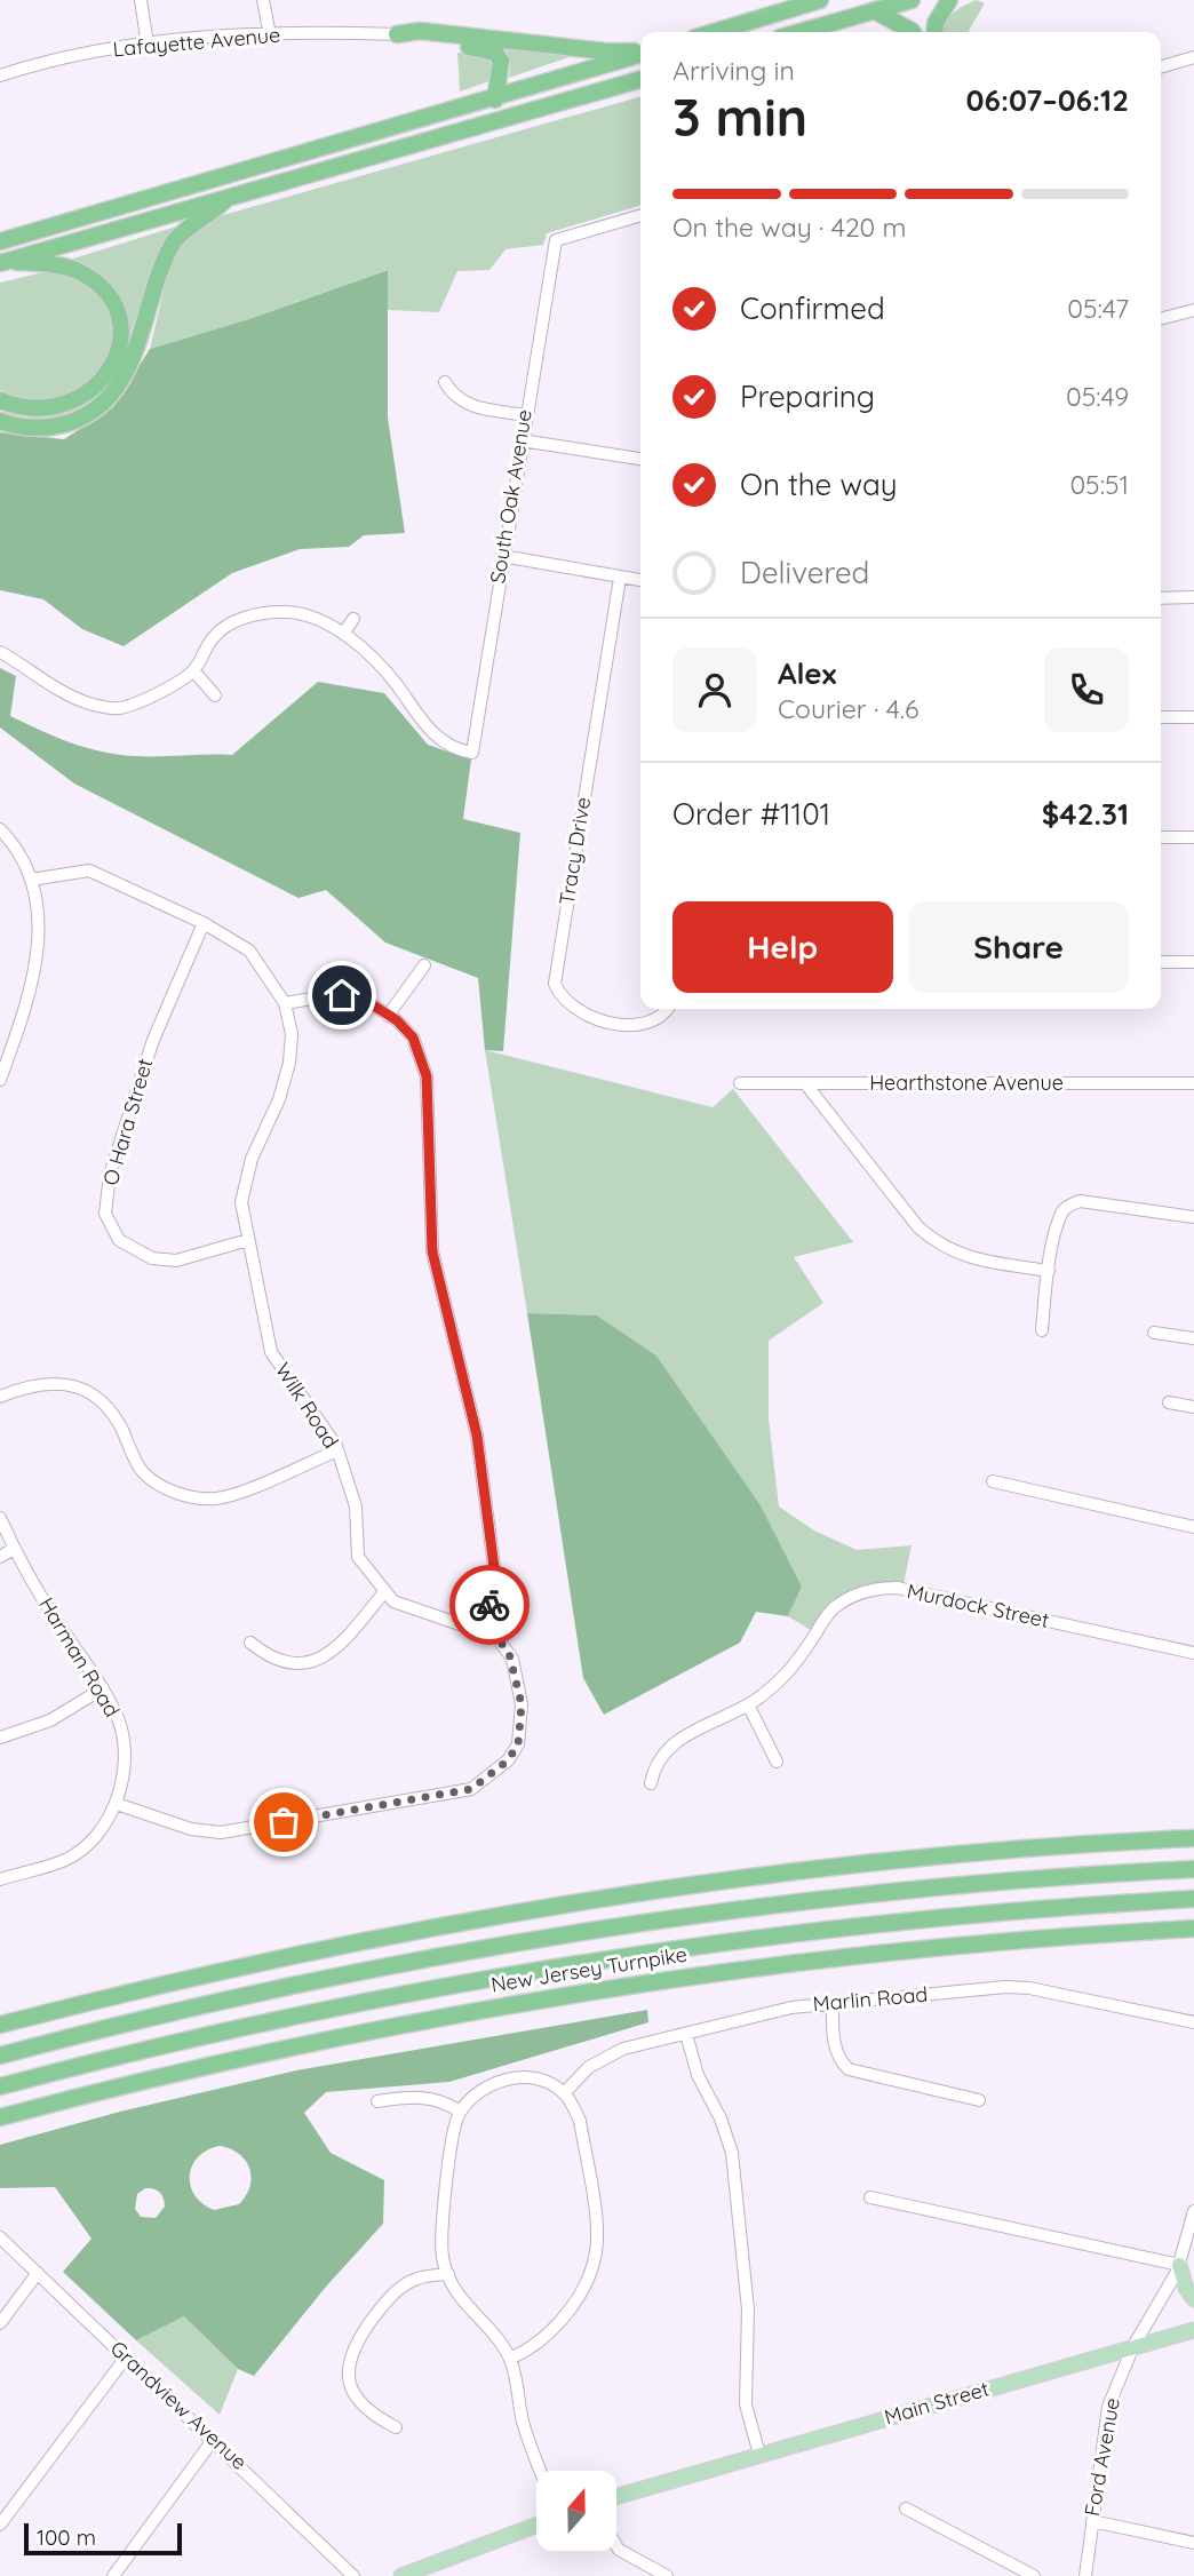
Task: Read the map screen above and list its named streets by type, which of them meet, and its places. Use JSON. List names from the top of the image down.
{
  "streets": {
    "highway": ["New Jersey Turnpike"],
    "main road": ["Main Street"],
    "street": [
      "Lafayette Avenue",
      "South Oak Avenue",
      "Tracy Drive",
      "Hearthstone Avenue",
      "O Hara Street",
      "Wilk Road",
      "Murdock Street",
      "Harman Road",
      "Marlin Road",
      "Grandview Avenue",
      "Ford Avenue"
    ]
  },
  "crossings": [
    ["O Hara Street", "Wilk Road"],
    ["Wilk Road", "Harman Road"],
    ["Main Street", "Ford Avenue"]
  ],
  "scale_bar": "100 m",
  "north": "top",
  "page": {
    "heading": ["3 min", "Arriving in", "06:07–06:12"],
    "panel": [
      "Alex",
      "Courier · 4.6",
      "Order #1101",
      "$42.31"
    ],
    "bar": "On the way · 420 m",
    "list": [
      ["Confirmed", "05:47"],
      ["Preparing", "05:49"],
      ["On the way", "05:51"],
      "Delivered"
    ],
    "buttons": ["Help", "Share"],
    "scale": "100 m"
  }
}
